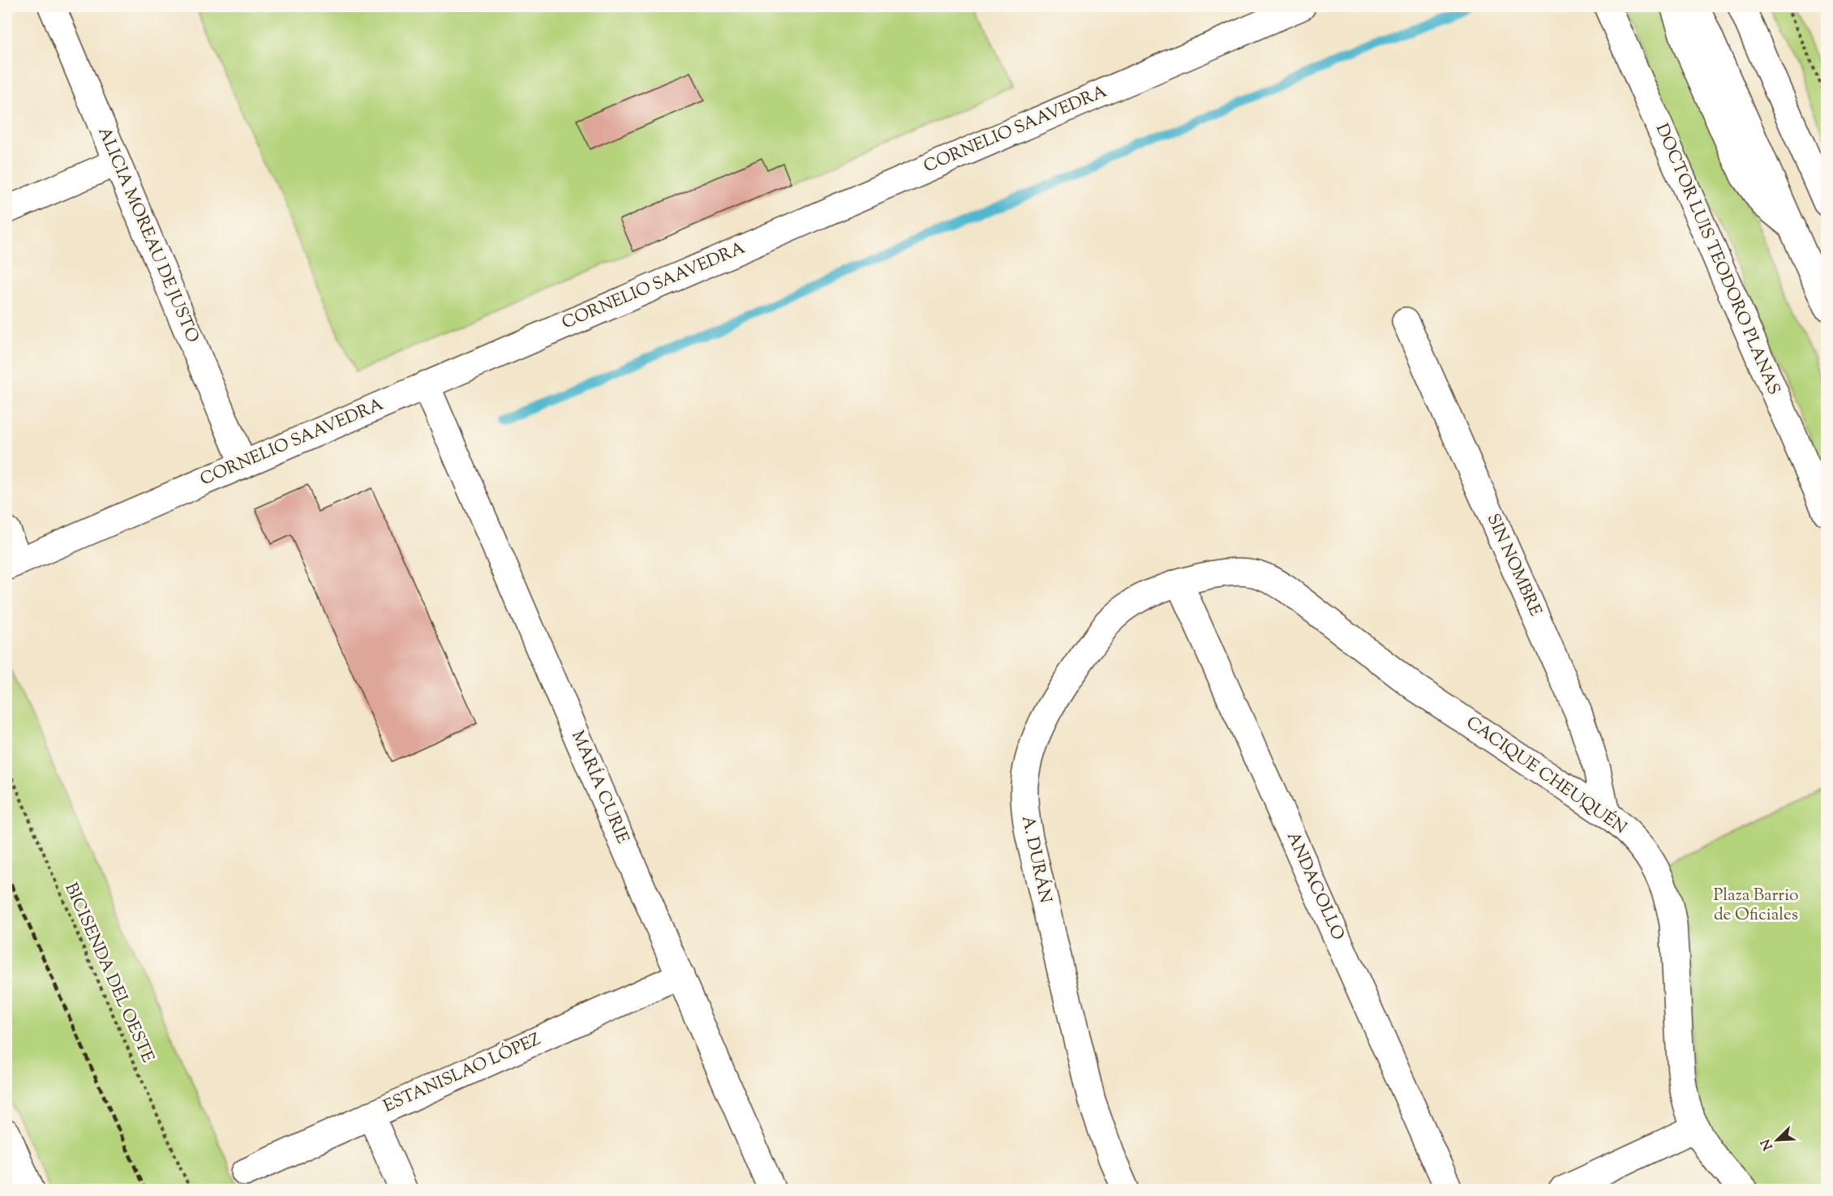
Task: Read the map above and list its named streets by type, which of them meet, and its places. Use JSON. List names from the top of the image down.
{
  "streets": {
    "main road": [
      "CORNELIO SAAVEDRA",
      "ALICIA MOREAU DE JUSTO",
      "DOCTOR LUIS TEODORO PLANAS",
      "SIN NOMBRE",
      "CACIQUE CHEUQUÉN",
      "MARÍA CURIE",
      "A. DURÁN",
      "ANDACOLLO",
      "ESTANISLAO LÓPEZ"
    ],
    "path": ["BICISENDA DEL OESTE"]
  },
  "crossings": [
    ["CORNELIO SAAVEDRA", "ALICIA MOREAU DE JUSTO"],
    ["CORNELIO SAAVEDRA", "MARÍA CURIE"],
    ["SIN NOMBRE", "CACIQUE CHEUQUÉN"],
    ["CACIQUE CHEUQUÉN", "A. DURÁN"],
    ["CACIQUE CHEUQUÉN", "ANDACOLLO"],
    ["MARÍA CURIE", "ESTANISLAO LÓPEZ"],
    ["A. DURÁN", "ANDACOLLO"]
  ],
  "parks": ["Plaza Barrio de Oficiales"],
  "north": "bottom left"
}
